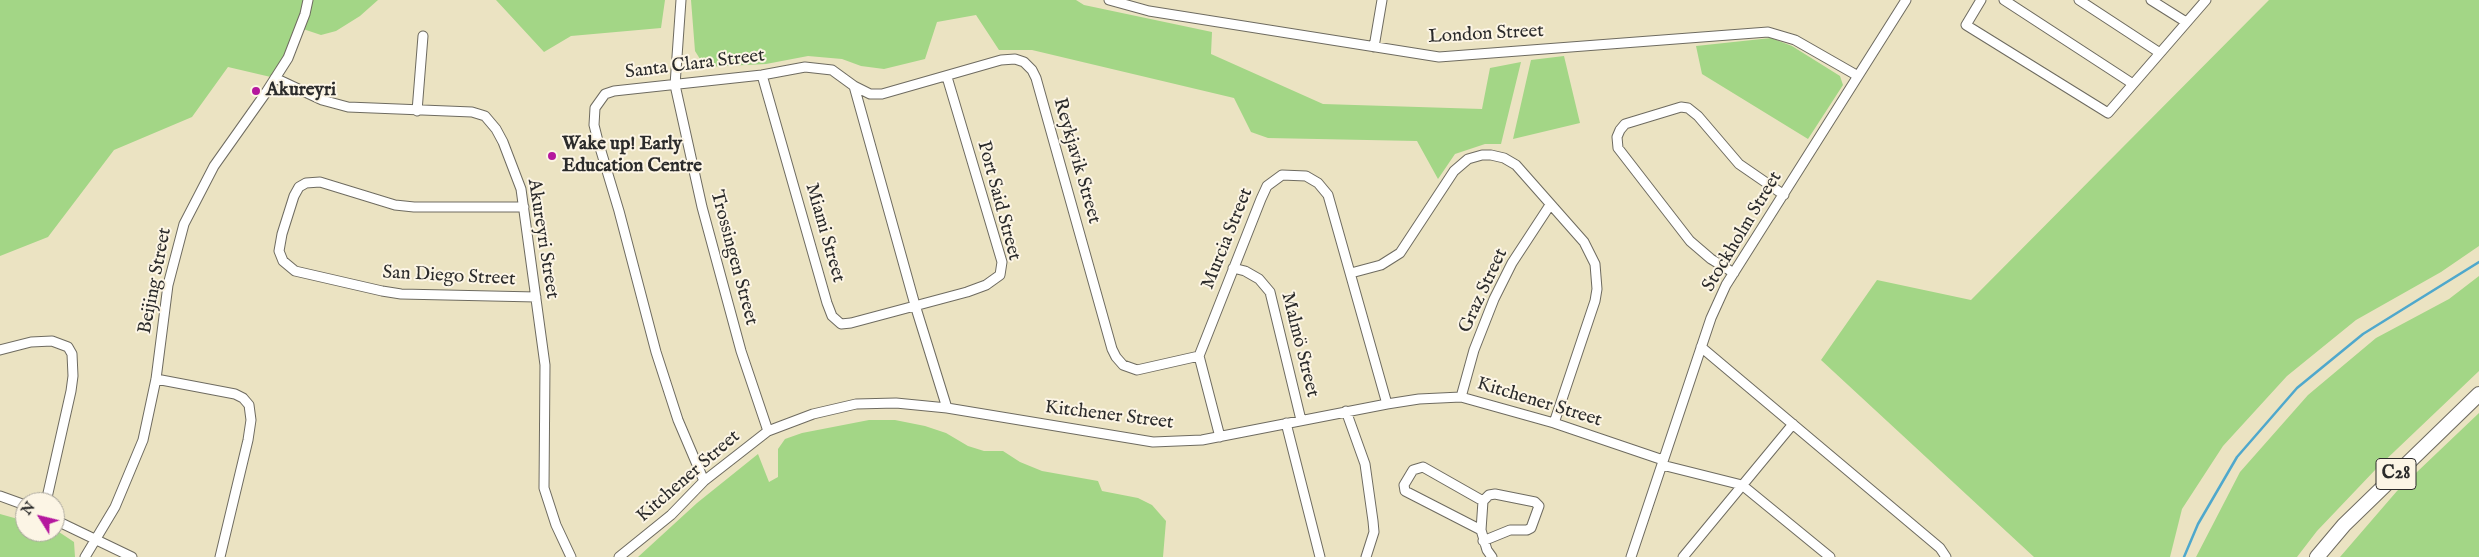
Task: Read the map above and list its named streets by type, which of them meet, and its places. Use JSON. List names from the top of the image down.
{
  "streets": {
    "main road": ["C28"],
    "street": [
      "London Street",
      "Santa Clara Street",
      "Reykjavik Street",
      "Port Said Street",
      "Stockholm Street",
      "Miami Street",
      "Akureyri Street",
      "Murcia Street",
      "Trossingen Street",
      "San Diego Street",
      "Beijing Street",
      "Graz Street",
      "Malmö Street",
      "Kitchener Street"
    ]
  },
  "crossings": [
    ["London Street", "Stockholm Street"],
    ["Santa Clara Street", "Reykjavik Street"],
    ["Santa Clara Street", "Miami Street"],
    ["Santa Clara Street", "Trossingen Street"],
    ["Santa Clara Street", "Kitchener Street"],
    ["Reykjavik Street", "Port Said Street"],
    ["Reykjavik Street", "Murcia Street"],
    ["Port Said Street", "Miami Street"],
    ["Stockholm Street", "Kitchener Street"],
    ["Akureyri Street", "San Diego Street"],
    ["Akureyri Street", "Beijing Street"],
    ["Murcia Street", "Malmö Street"],
    ["Murcia Street", "Kitchener Street"],
    ["Trossingen Street", "Kitchener Street"],
    ["Graz Street", "Kitchener Street"],
    ["Malmö Street", "Kitchener Street"]
  ],
  "places": ["Akureyri", "Wake up! Early Education Centre"],
  "north": "top left"
}
